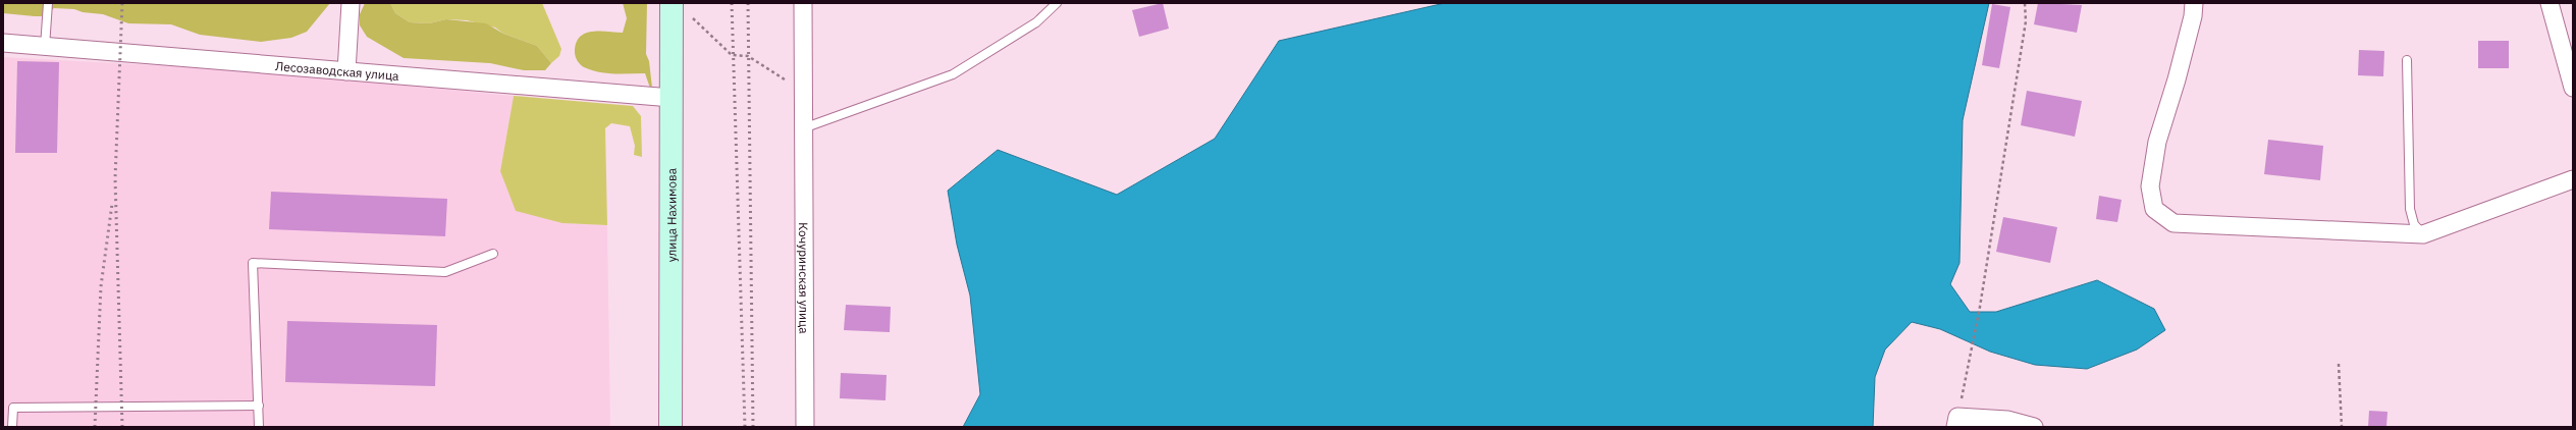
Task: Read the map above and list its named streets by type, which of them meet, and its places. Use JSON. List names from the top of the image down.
{
  "streets": {
    "main road": ["улица Нахимова"],
    "street": ["Лесозаводская улица", "Кочуринская улица"]
  },
  "crossings": [
    ["Лесозаводская улица", "улица Нахимова"]
  ]
}
